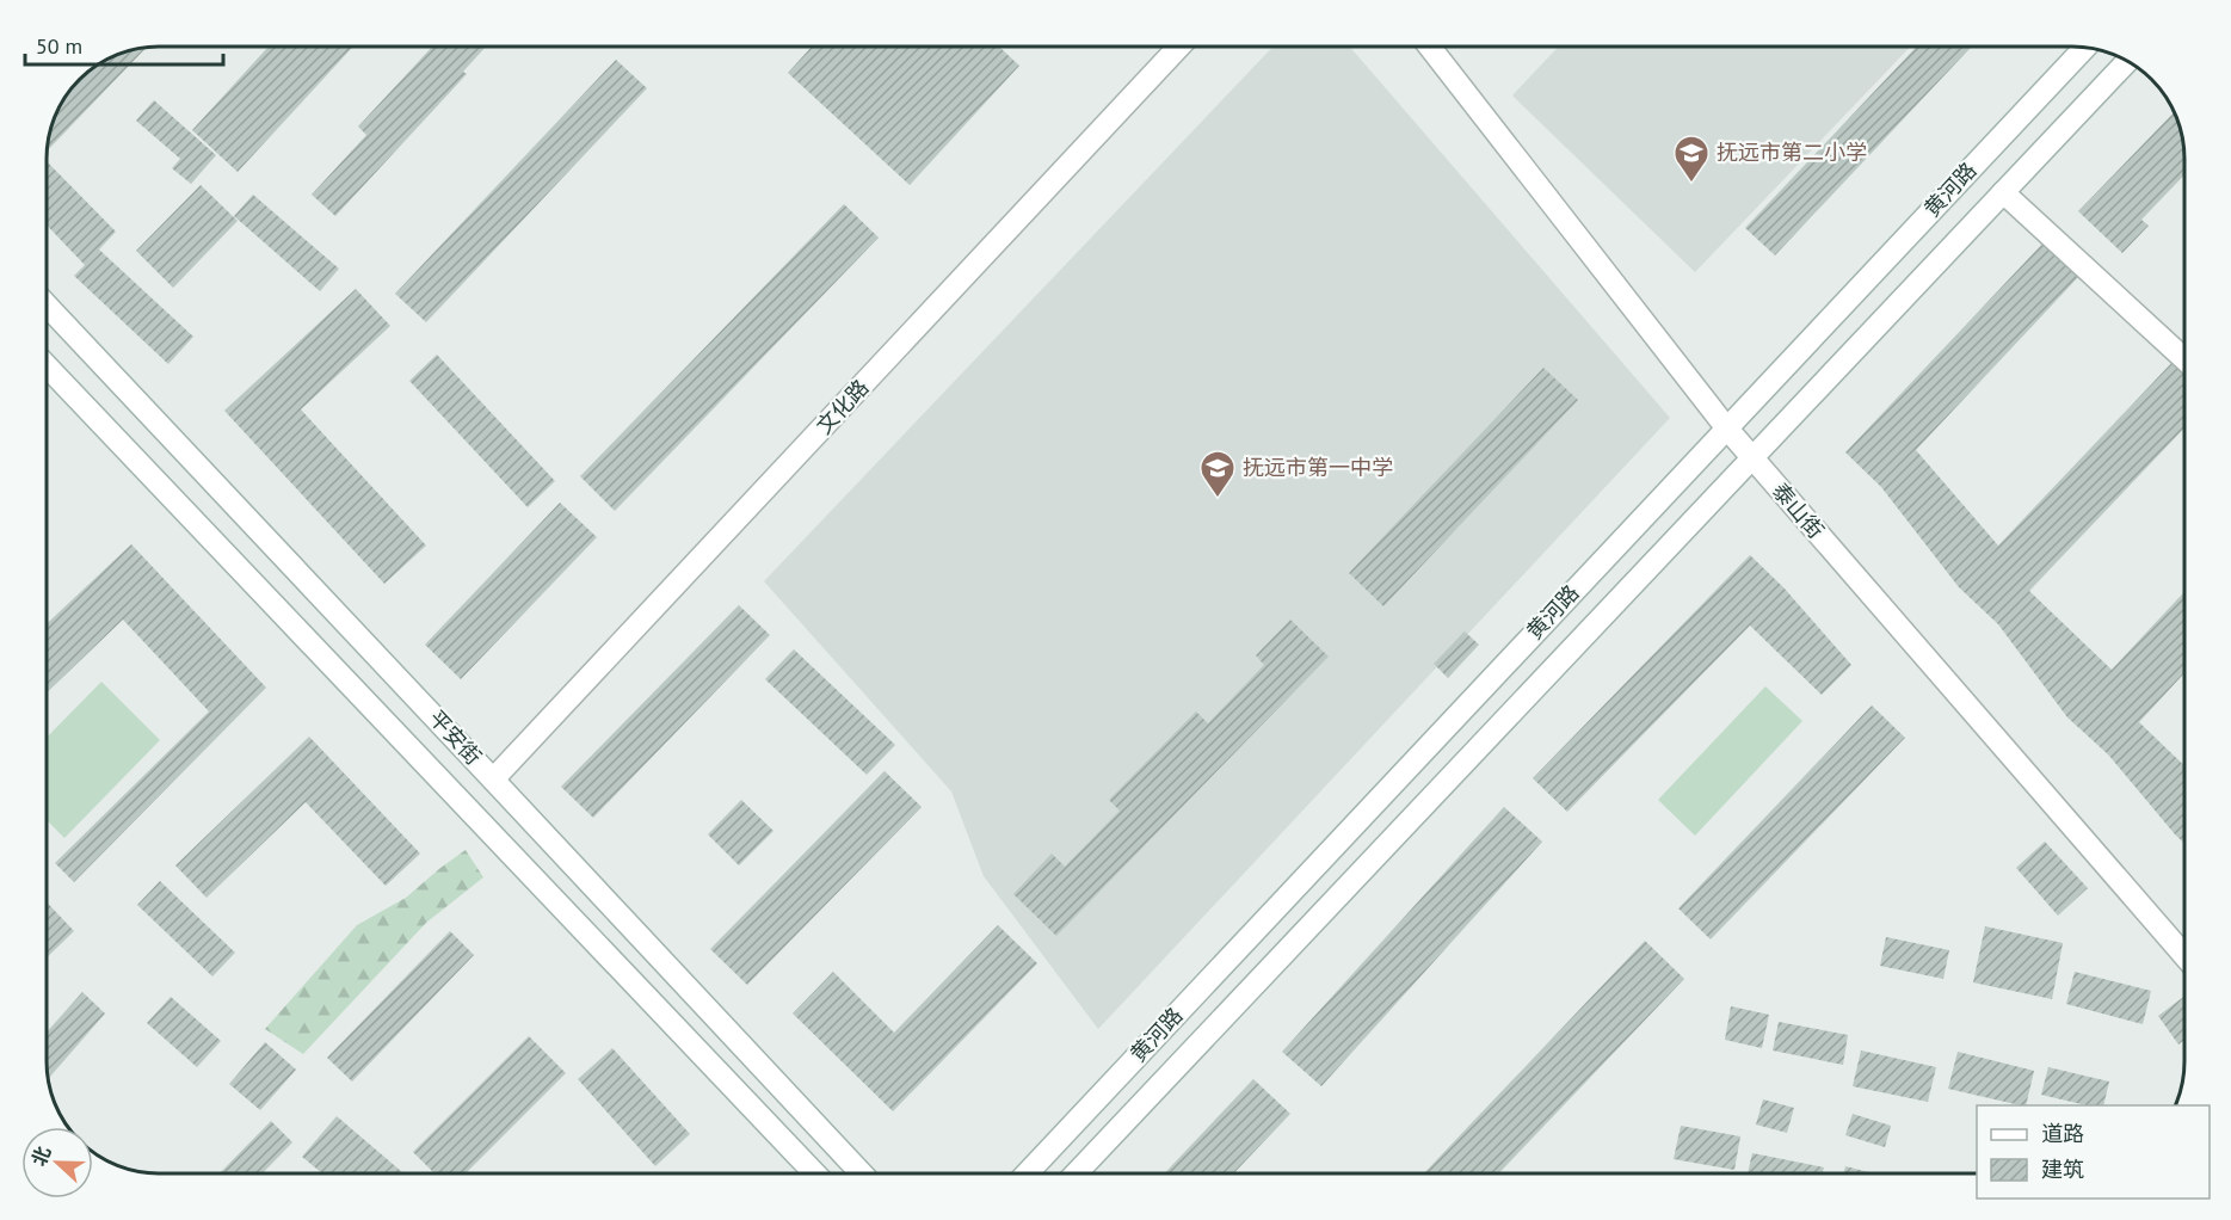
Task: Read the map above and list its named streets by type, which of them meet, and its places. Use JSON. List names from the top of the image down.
{
  "streets": {
    "main road": [
      "黄河路",
      "文化路",
      "泰山街",
      "平安街"
    ]
  },
  "crossings": [
    ["黄河路", "泰山街"],
    ["文化路", "平安街"]
  ],
  "places": {
    "school or university": ["抚远市第二小学", "抚远市第一中学"]
  },
  "legend": ["道路", "建筑"],
  "scale_bar": "50 m",
  "north": "left"
}
